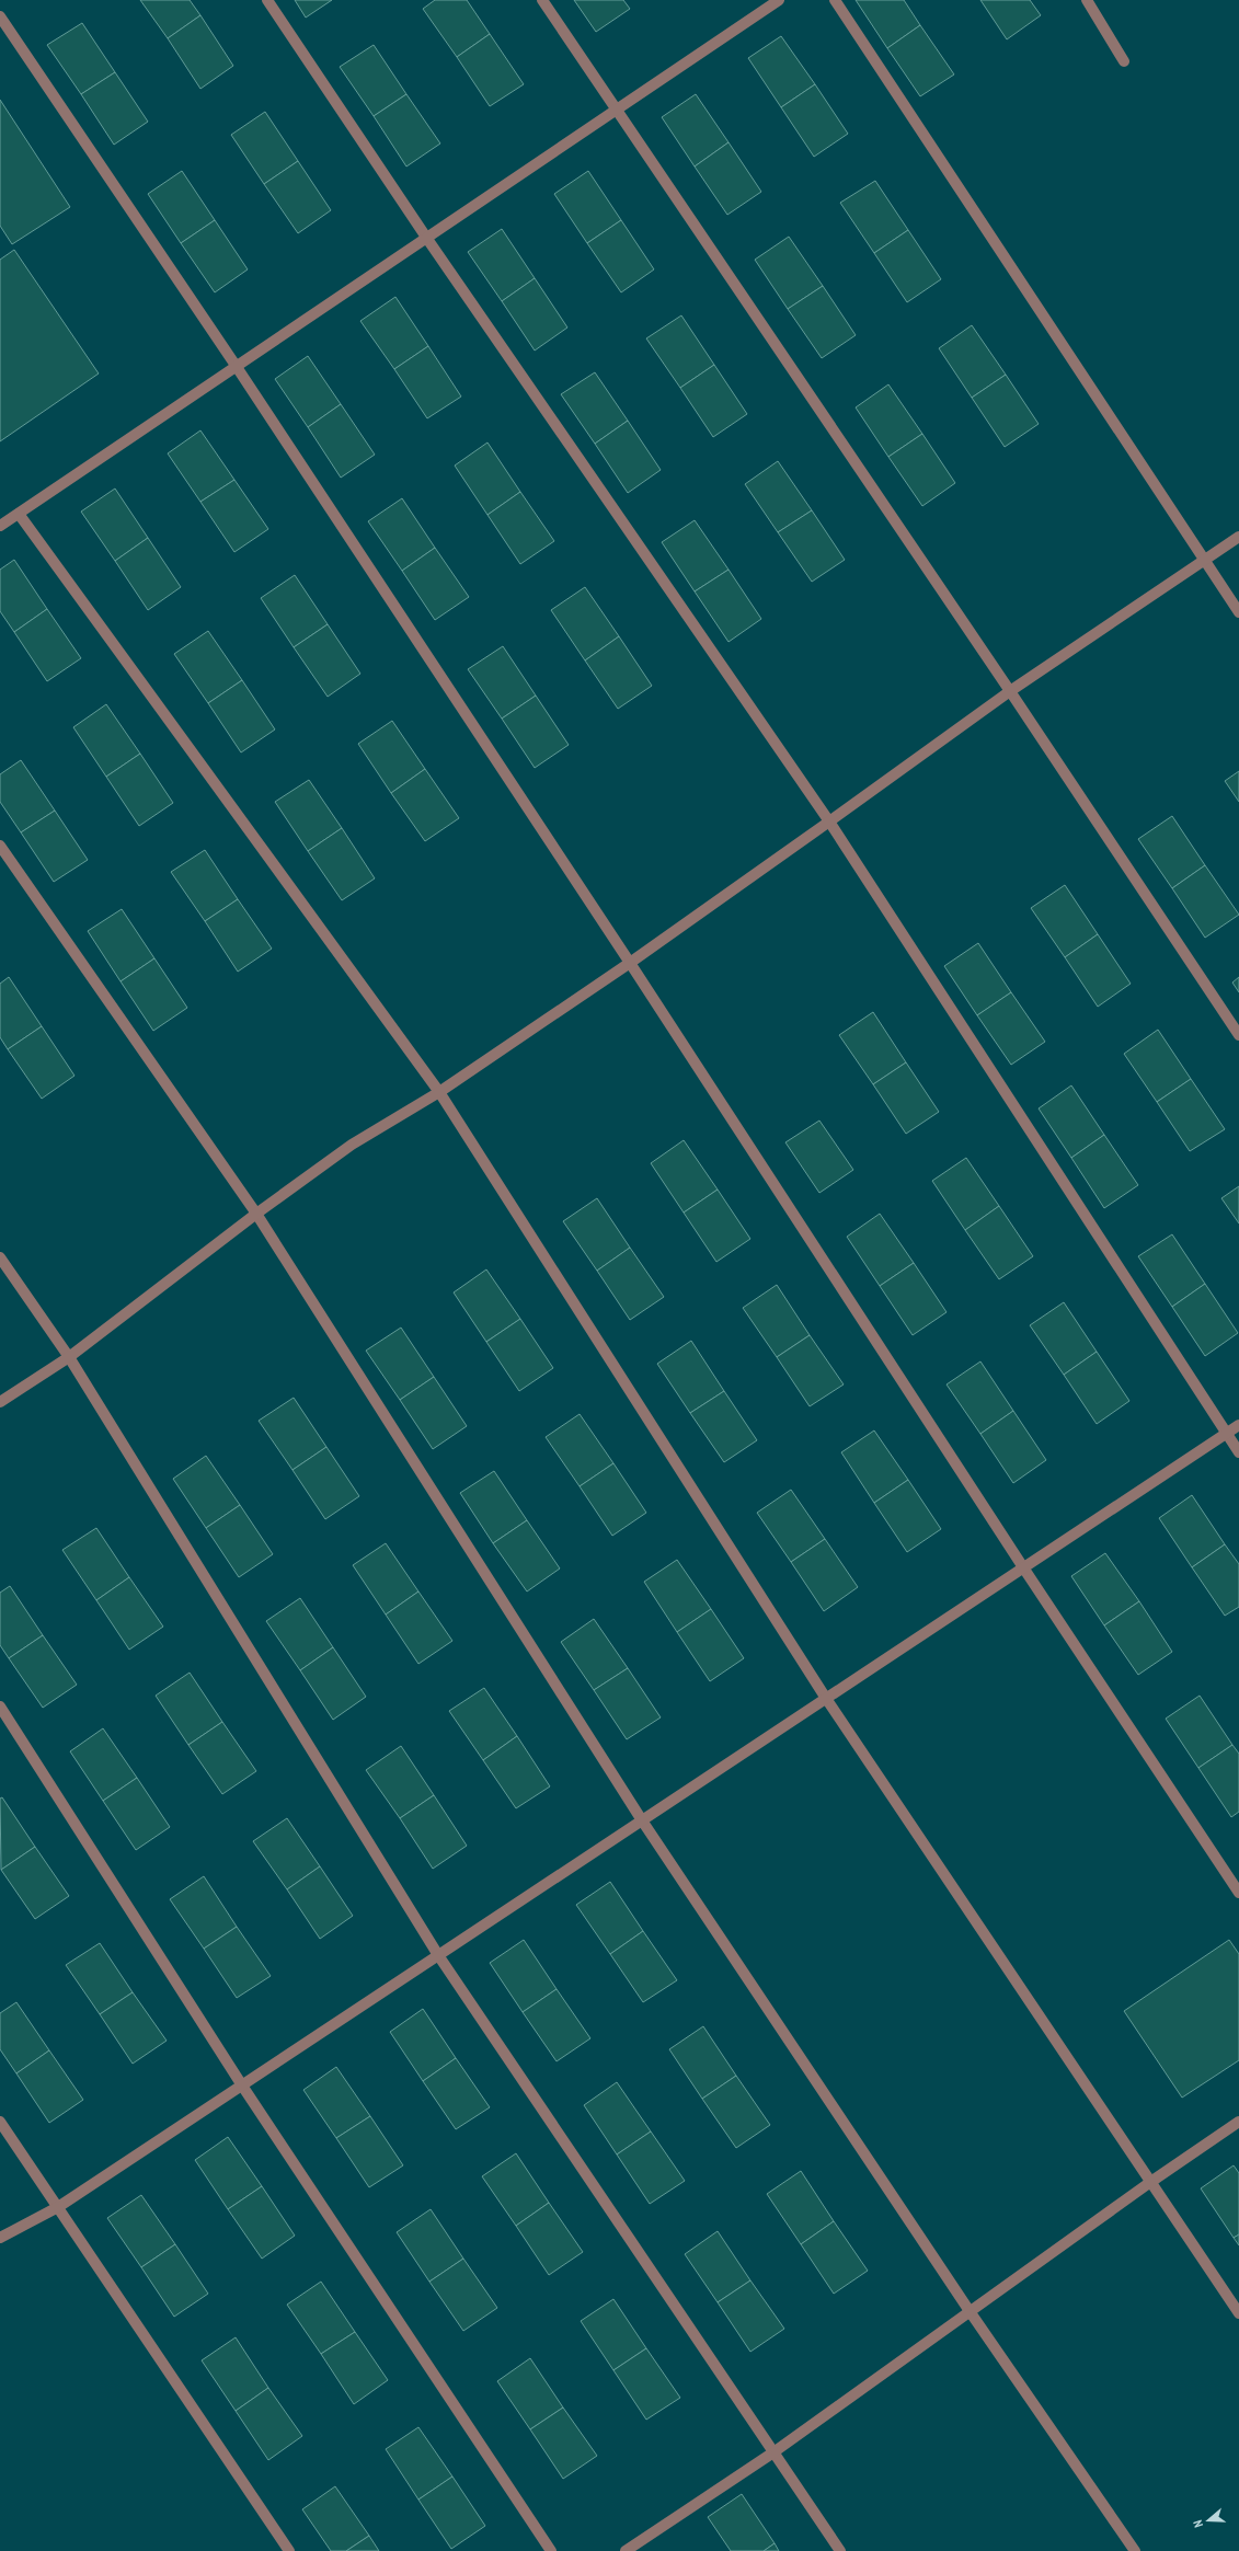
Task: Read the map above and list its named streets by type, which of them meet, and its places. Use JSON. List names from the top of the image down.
{
  "north": "left"
}
